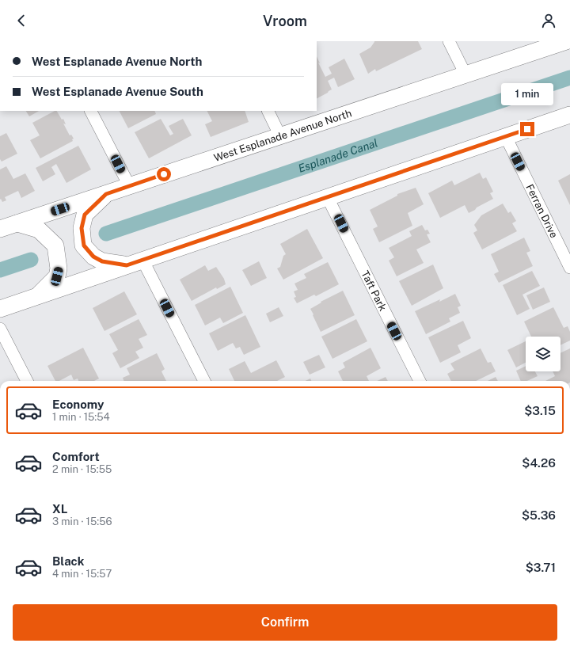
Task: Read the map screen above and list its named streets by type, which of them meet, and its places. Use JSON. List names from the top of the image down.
{
  "streets": {
    "main road": ["West Esplanade Avenue North"],
    "street": ["Ferran Drive", "Taft Park"]
  },
  "water": ["Esplanade Canal"],
  "page": {
    "header": "Vroom",
    "banner": ["West Esplanade Avenue North", "West Esplanade Avenue South"],
    "bubble": "1 min",
    "list": [
      {
        "name": "Economy",
        "note": "1 min · 15:54",
        "value": "$3.15"
      },
      {
        "name": "Comfort",
        "note": "2 min · 15:55",
        "value": "$4.26"
      },
      {
        "name": "XL",
        "note": "3 min · 15:56",
        "value": "$5.36"
      },
      {
        "name": "Black",
        "note": "4 min · 15:57",
        "value": "$3.71"
      }
    ],
    "buttons": "Confirm"
  }
}
